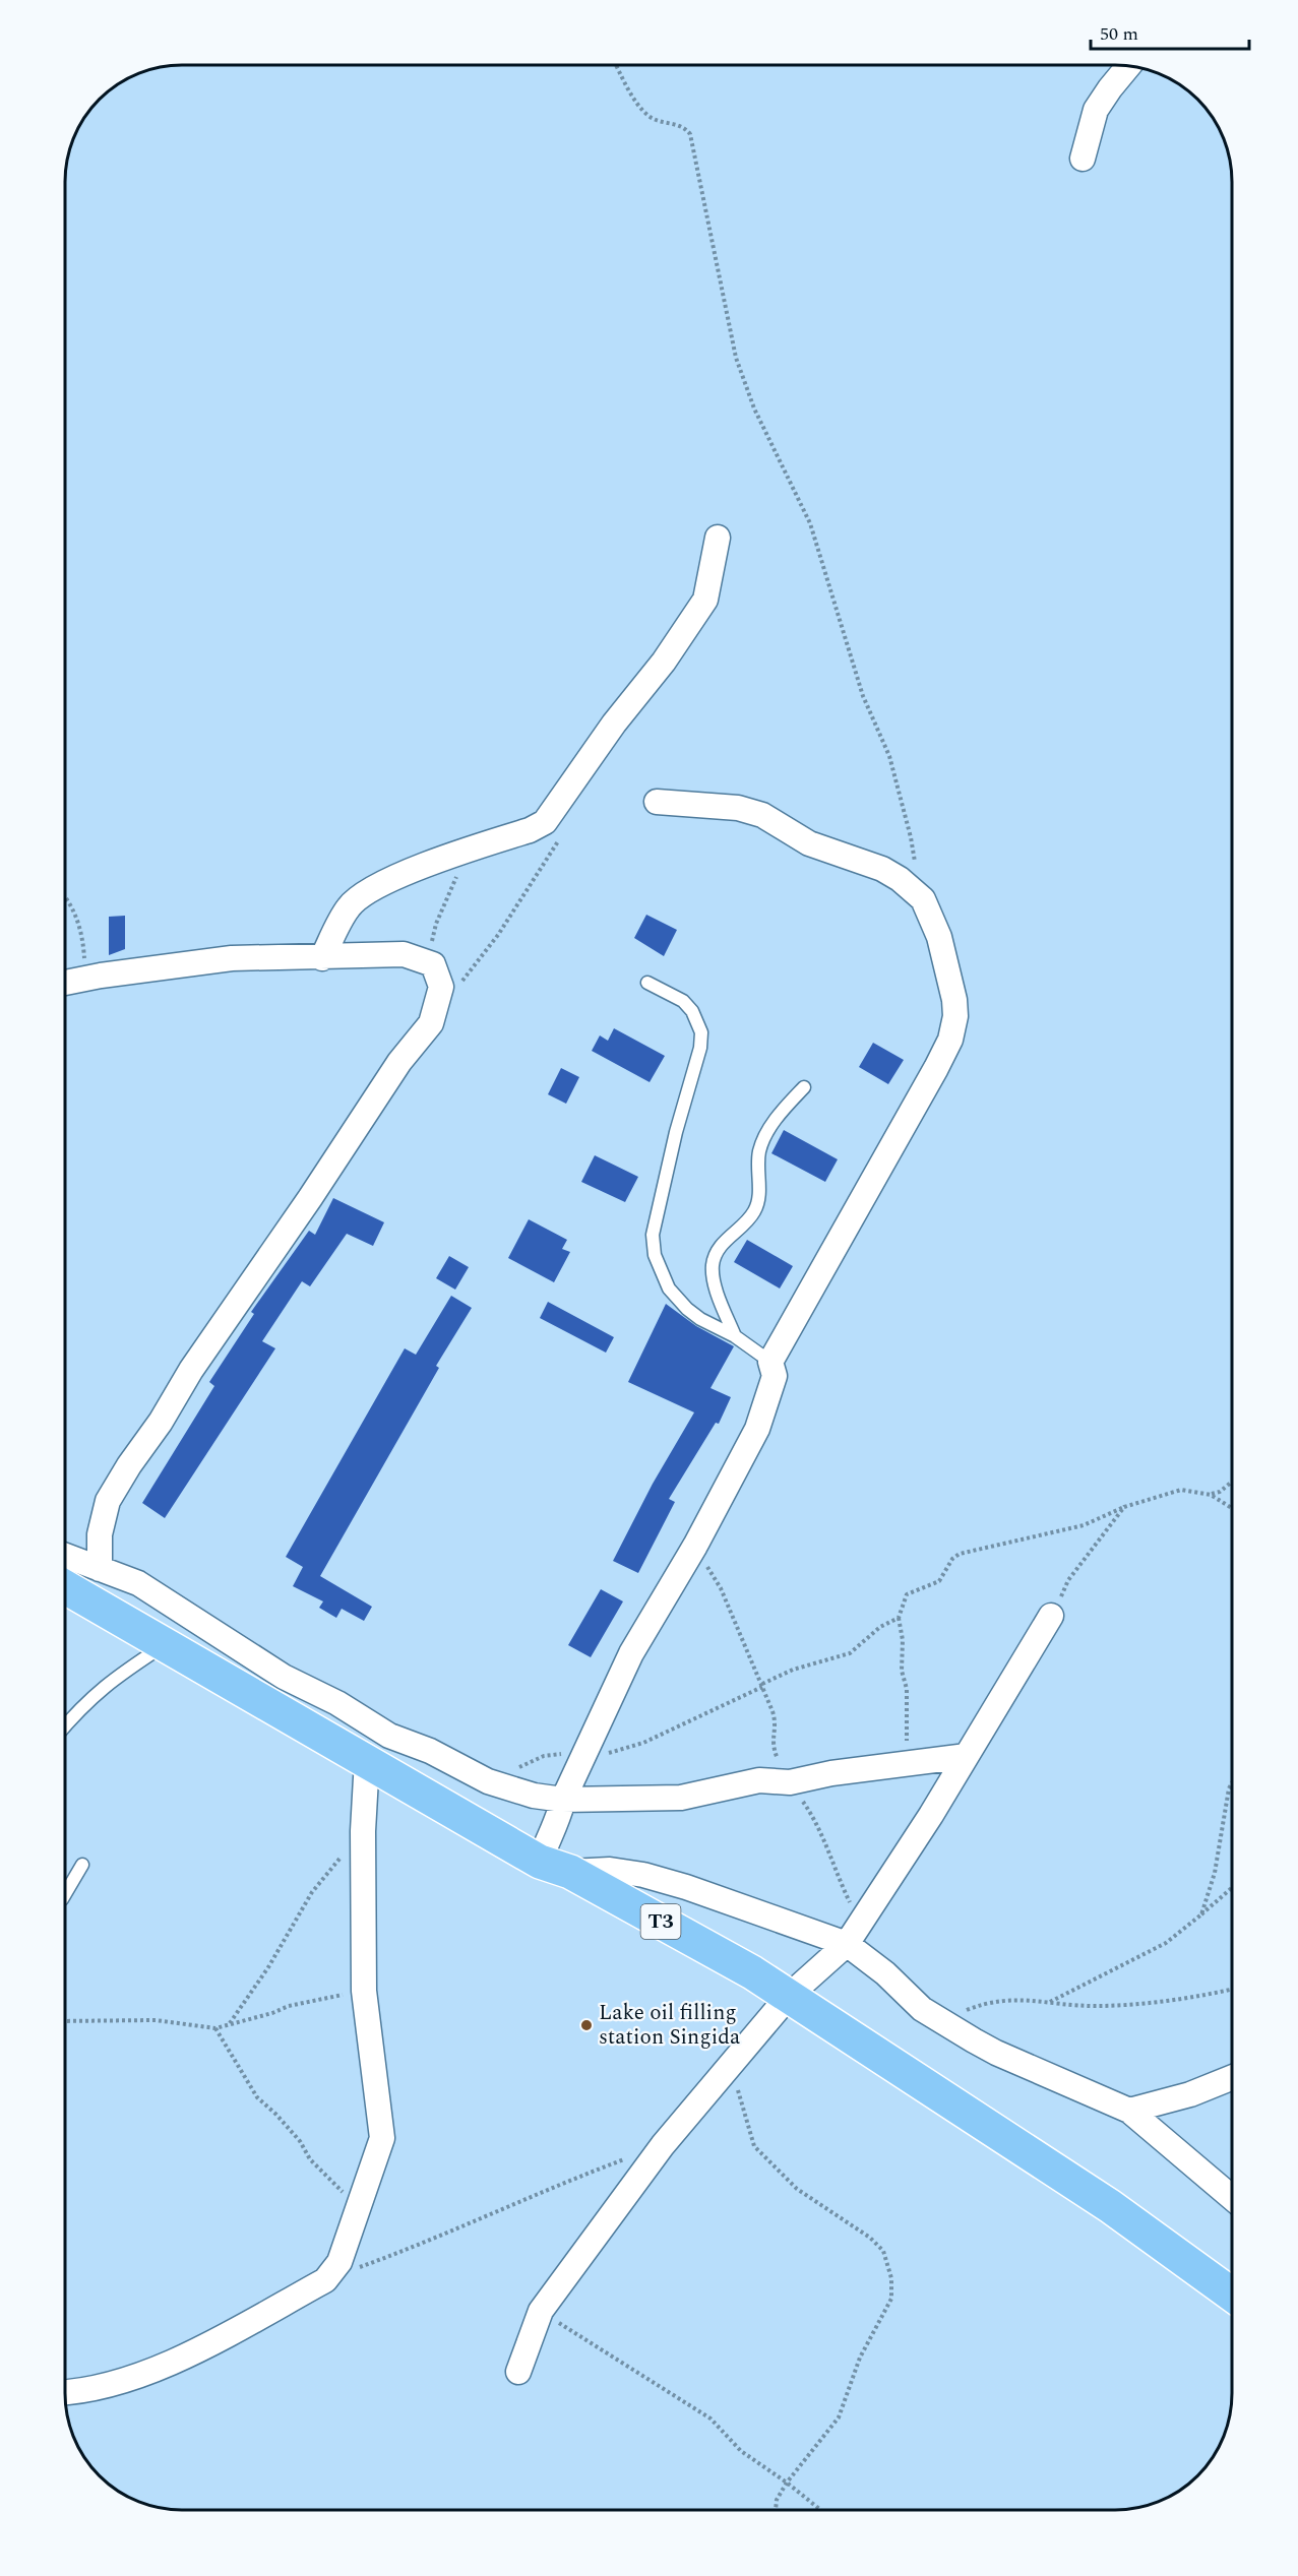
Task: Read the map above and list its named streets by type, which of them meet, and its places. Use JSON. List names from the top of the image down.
{
  "streets": {
    "highway": ["T3"]
  },
  "places": ["Lake oil filling station Singida"],
  "scale_bar": "50 m"
}
